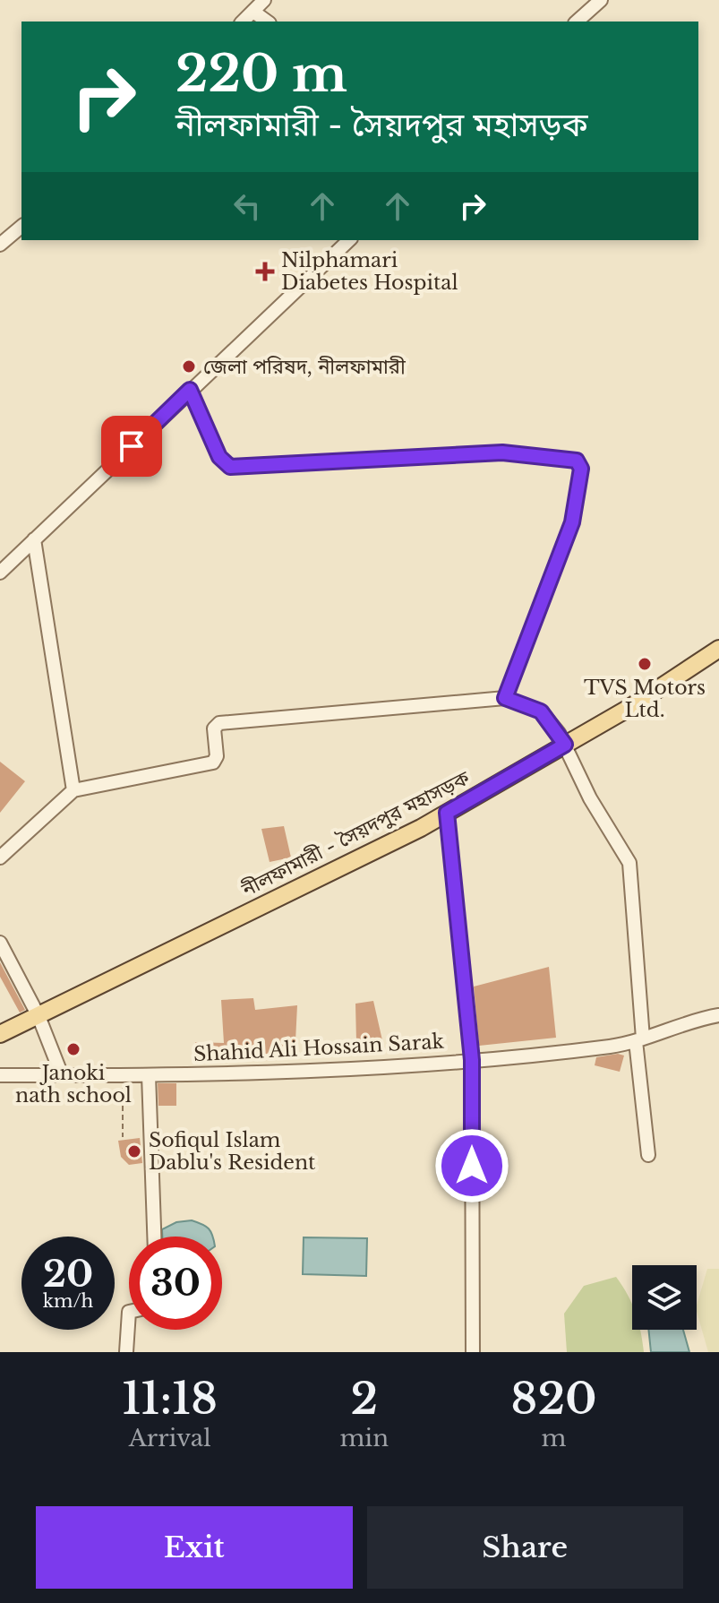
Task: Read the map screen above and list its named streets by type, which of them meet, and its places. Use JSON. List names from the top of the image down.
{
  "streets": {
    "main road": ["নীলফামারী - সৈয়দপুর মহাসড়ক"],
    "street": ["Shahid Ali Hossain Sarak"]
  },
  "places": {
    "health": ["Nilphamari Diabetes Hospital"],
    "other": [
      "জেলা পরিষদ, নীলফামারী",
      "TVS Motors Ltd.",
      "Janoki nath school",
      "Sofiqul Islam Dablu's Resident"
    ]
  },
  "page": {
    "turn": ["220 m", "নীলফামারী - সৈয়দপুর মহাসড়ক"],
    "speed": "20 km/h",
    "limit": "30",
    "eta": [
      "11:18",
      "Arrival",
      "2",
      "min",
      "820",
      "m"
    ],
    "buttons": ["Exit", "Share"]
  }
}
